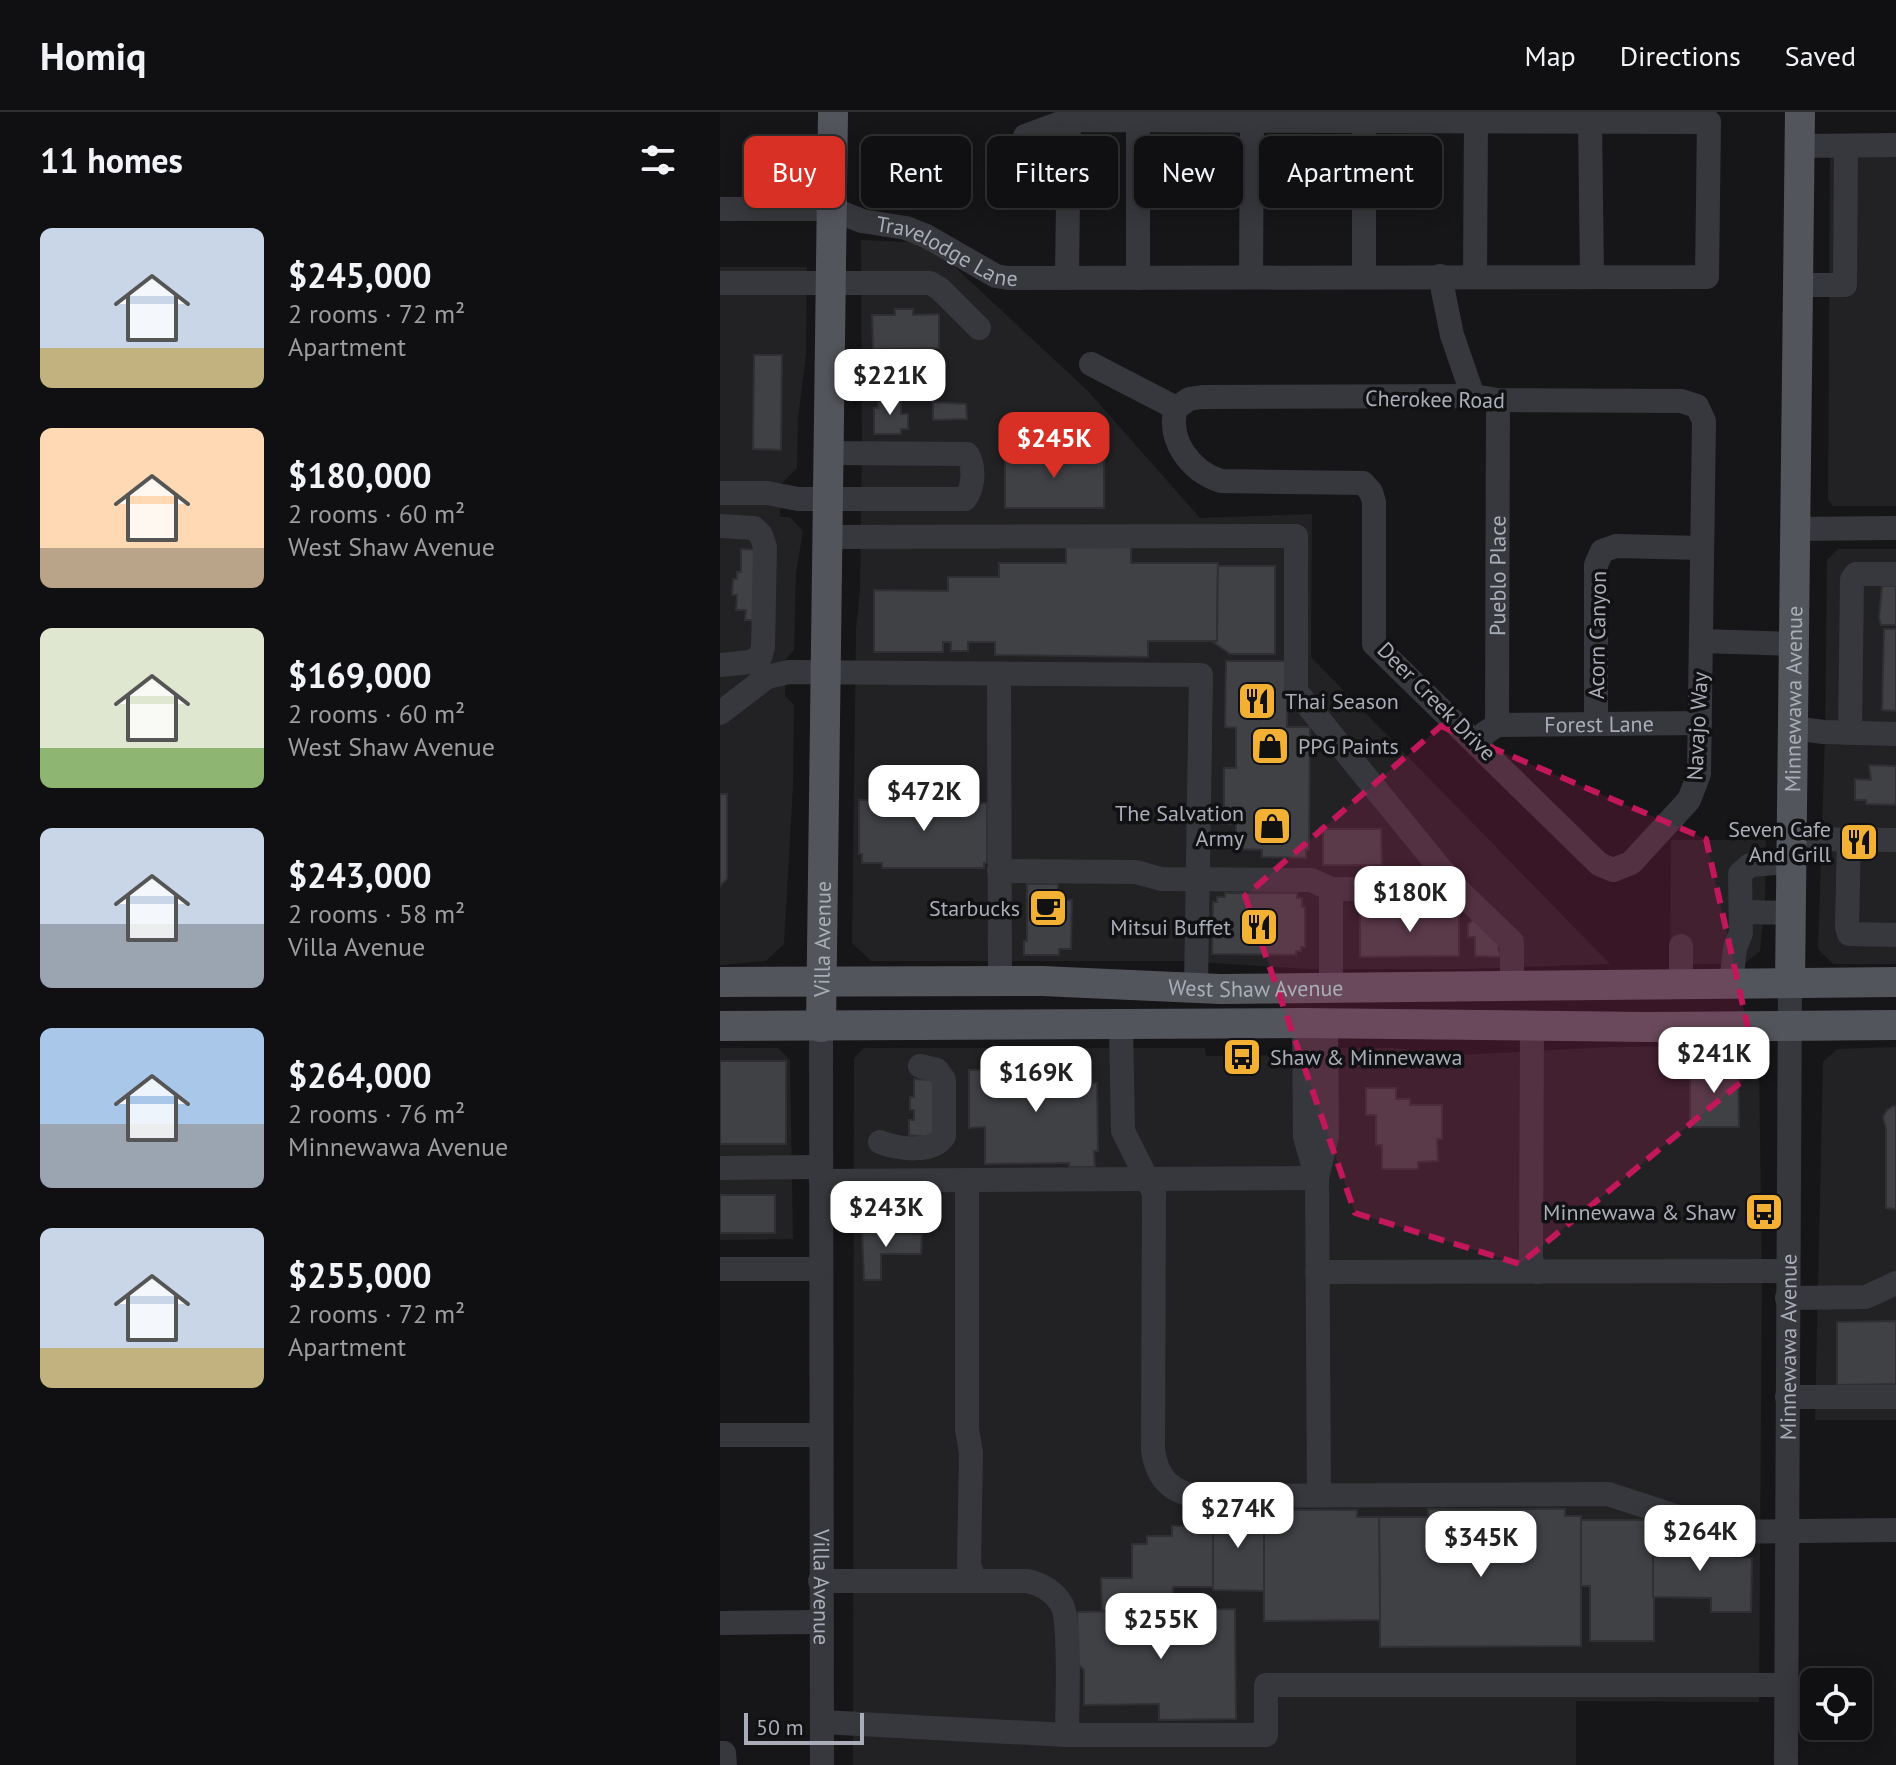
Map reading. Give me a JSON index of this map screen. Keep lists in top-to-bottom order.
{
  "streets": {
    "main road": ["Minnewawa Avenue", "Villa Avenue", "West Shaw Avenue"],
    "street": [
      "Travelodge Lane",
      "Cherokee Road",
      "Pueblo Place",
      "Acorn Canyon",
      "Deer Creek Drive",
      "Forest Lane",
      "Navajo Way"
    ]
  },
  "crossings": [
    ["Travelodge Lane", "Villa Avenue"],
    ["Cherokee Road", "Pueblo Place"],
    ["Cherokee Road", "Deer Creek Drive"],
    ["Cherokee Road", "Navajo Way"],
    ["Pueblo Place", "Forest Lane"],
    ["Acorn Canyon", "Forest Lane"],
    ["Acorn Canyon", "Navajo Way"],
    ["Minnewawa Avenue", "Navajo Way"],
    ["Minnewawa Avenue", "West Shaw Avenue"],
    ["Deer Creek Drive", "Navajo Way"],
    ["Forest Lane", "Navajo Way"],
    ["Villa Avenue", "West Shaw Avenue"]
  ],
  "places": {
    "restaurant": ["Thai Season", "Seven Cafe And Grill", "Mitsui Buffet"],
    "shop": ["PPG Paints", "The Salvation Army"],
    "cafe": ["Starbucks"],
    "bus stop": ["Shaw & Minnewawa", "Minnewawa & Shaw"]
  },
  "scale_bar": "50 m",
  "page": {
    "header": "Homiq",
    "nav": ["Map", "Directions", "Saved"],
    "heading": "11 homes",
    "chip": [
      "Buy",
      "Rent",
      "Filters",
      "New",
      "Apartment"
    ],
    "list": [
      {
        "name": "$245,000",
        "note": "2 rooms · 72 m² · Apartment"
      },
      {
        "name": "$180,000",
        "note": "2 rooms · 60 m² · West Shaw Avenue"
      },
      {
        "name": "$169,000",
        "note": "2 rooms · 60 m² · West Shaw Avenue"
      },
      {
        "name": "$243,000",
        "note": "2 rooms · 58 m² · Villa Avenue"
      },
      {
        "name": "$264,000",
        "note": "2 rooms · 76 m² · Minnewawa Avenue"
      },
      {
        "name": "$255,000",
        "note": "2 rooms · 72 m² · Apartment"
      }
    ],
    "price": [
      "$221K",
      "$245K",
      "$472K",
      "$180K",
      "$241K",
      "$169K",
      "$243K",
      "$274K",
      "$264K",
      "$345K",
      "$255K"
    ],
    "scale": "50 m"
  }
}
